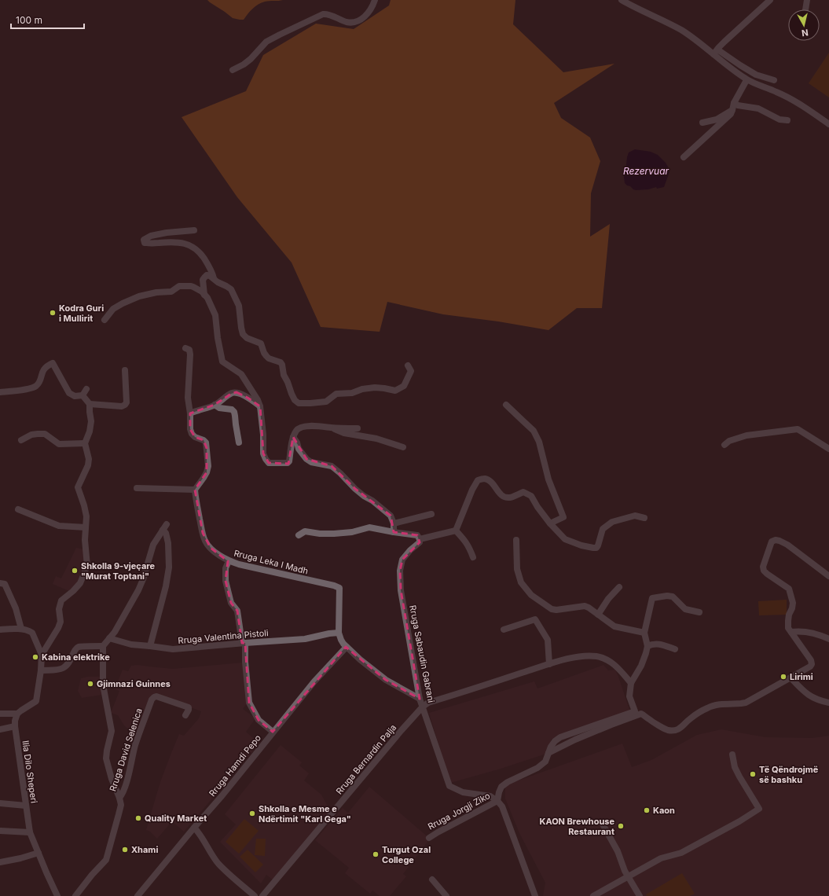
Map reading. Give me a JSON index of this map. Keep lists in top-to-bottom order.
{
  "streets": {
    "street": [
      "Rruga Leka I Madh",
      "Rruga Valentina Pistoli",
      "Rruga Sabaudin Gabrani",
      "Rruga David Selenica",
      "Rruga Bernardin Palja",
      "Rruga Hamdi Pepo",
      "Ilia Dilo Sheperi",
      "Rruga Jorgji Ziko"
    ]
  },
  "crossings": [
    ["Rruga Leka I Madh", "Rruga Valentina Pistoli"],
    ["Rruga Leka I Madh", "Rruga Sabaudin Gabrani"],
    ["Rruga Leka I Madh", "Rruga Hamdi Pepo"],
    ["Rruga Sabaudin Gabrani", "Rruga Bernardin Palja"],
    ["Rruga Sabaudin Gabrani", "Rruga Jorgji Ziko"]
  ],
  "water": ["Rezervuar"],
  "places": [
    "Kodra Guri i Mullirit",
    "Shkolla 9-vjeçare \"Murat Toptani\"",
    "Kabina elektrike",
    "Lirimi",
    "Gjimnazi Guinnes",
    "Të Qëndrojmë së bashku",
    "Kaon",
    "Shkolla e Mesme e Ndërtimit \"Karl Gega\"",
    "Quality Market",
    "KAON Brewhouse Restaurant",
    "Xhami",
    "Turgut Ozal College"
  ],
  "scale_bar": "100 m",
  "north": "bottom"
}
